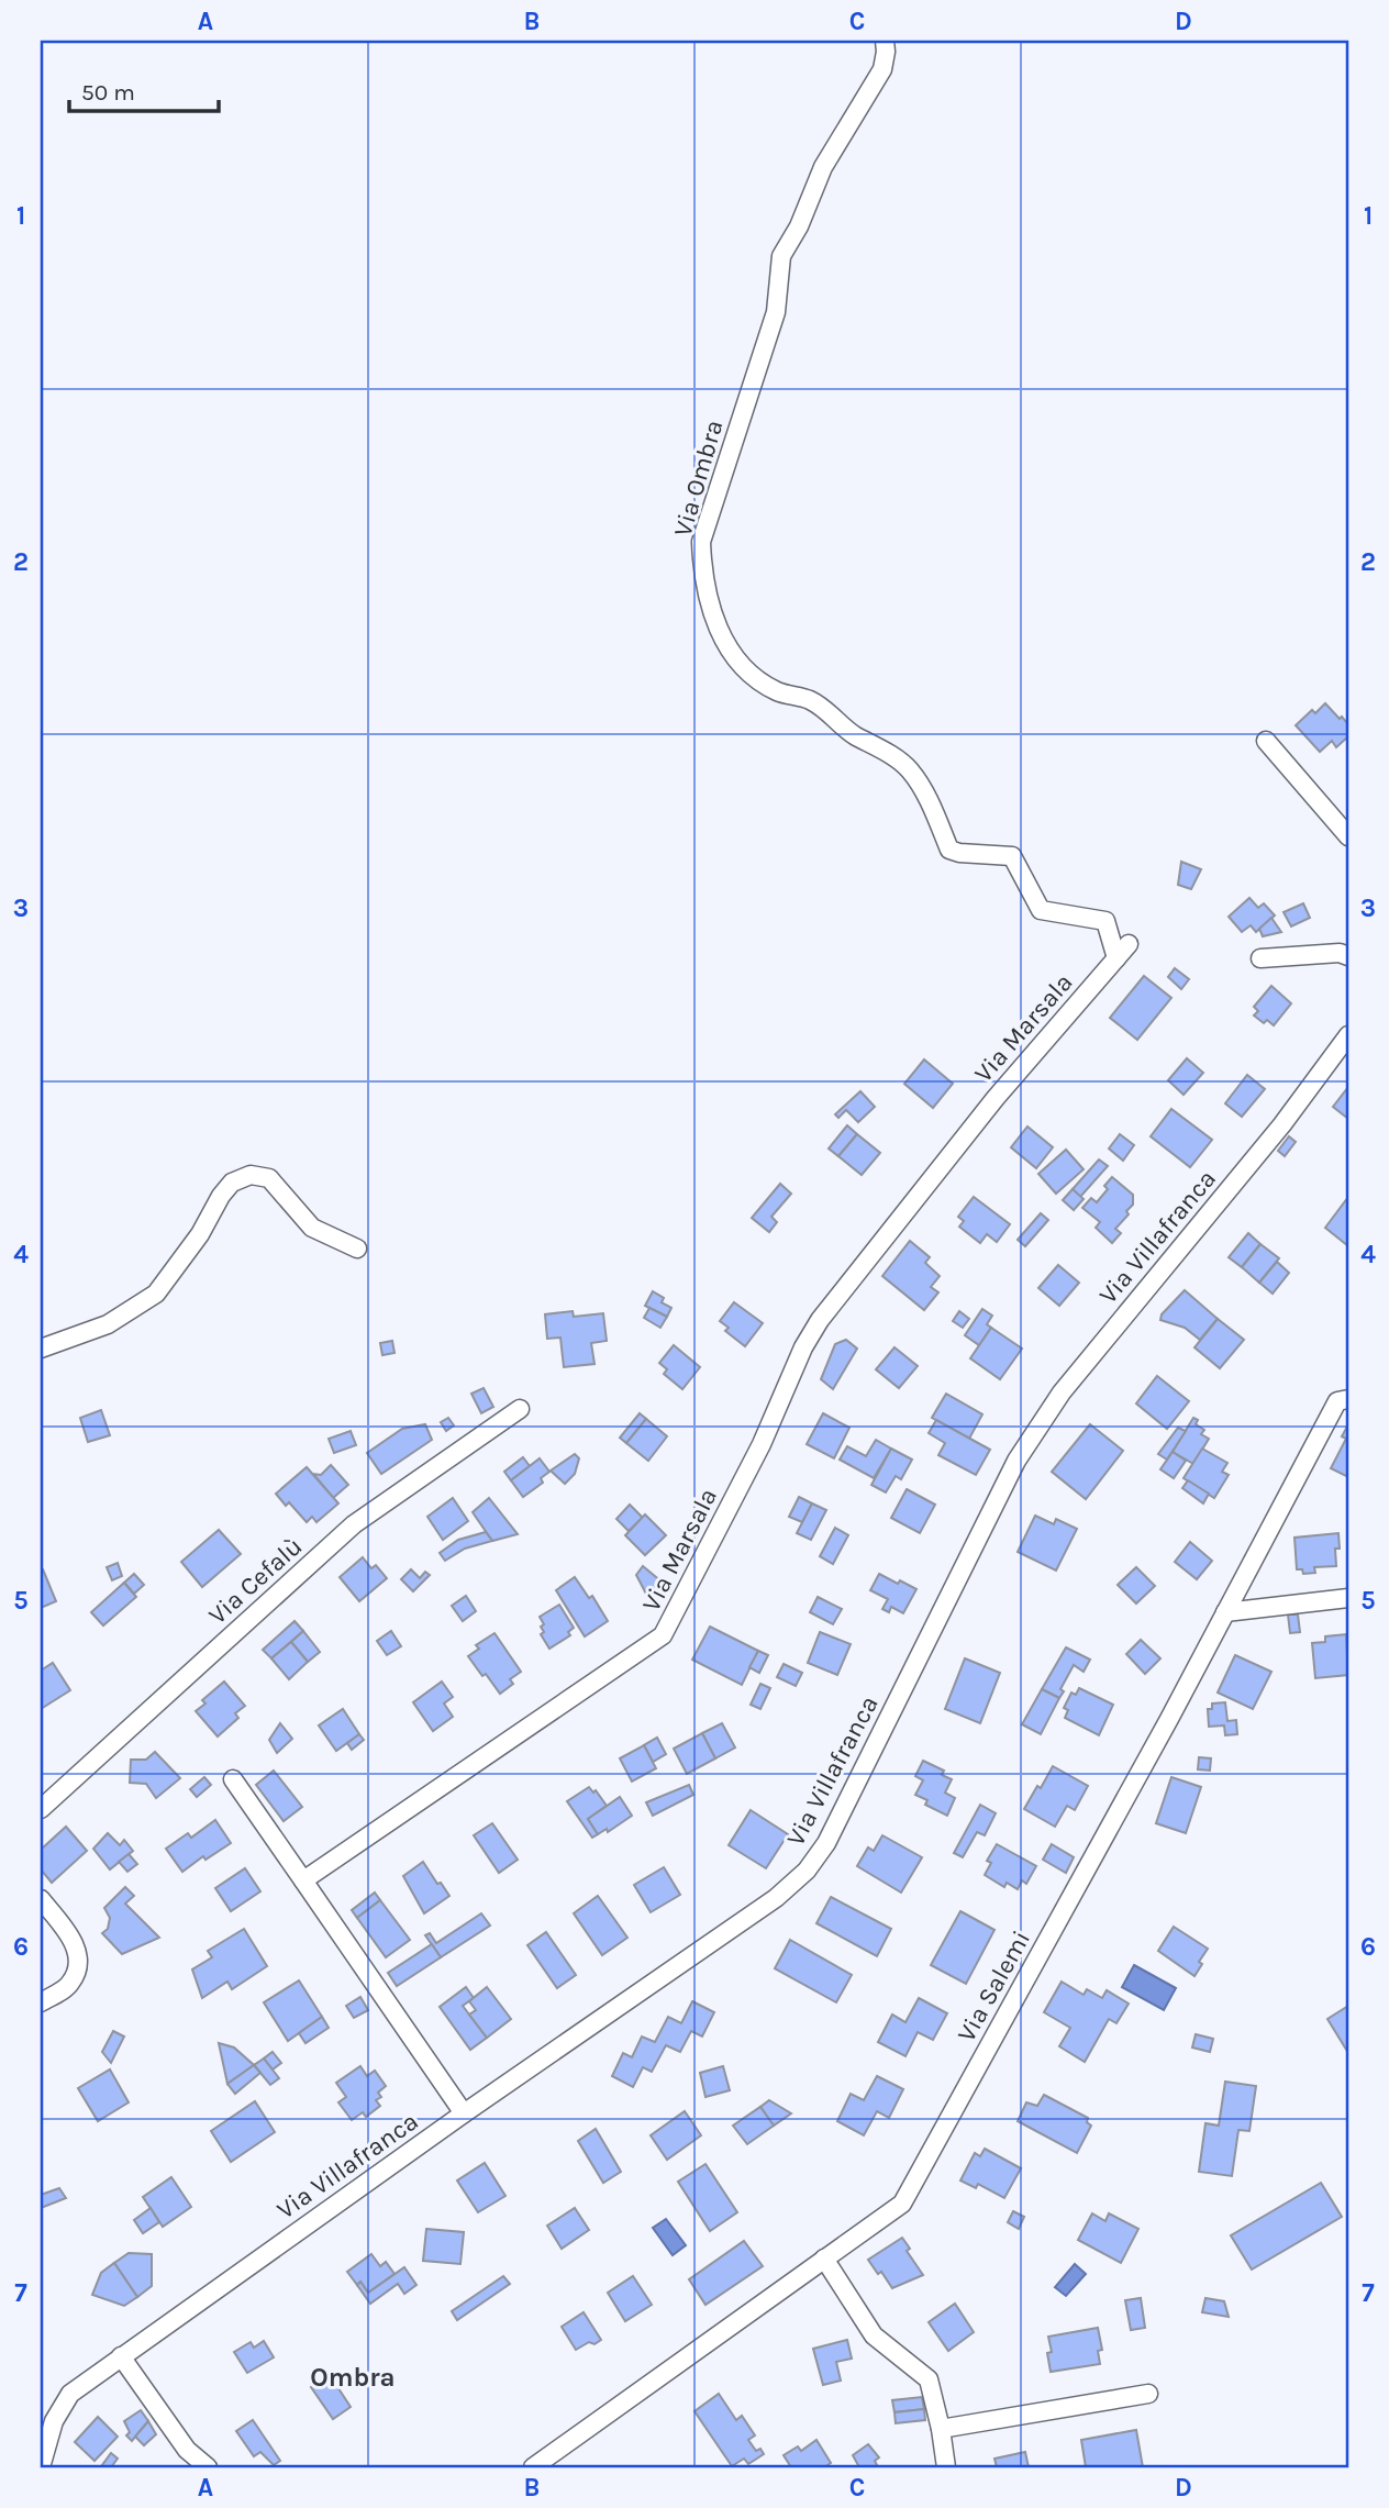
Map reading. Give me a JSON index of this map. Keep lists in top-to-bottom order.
{
  "streets": {
    "street": [
      "Via Ombra",
      "Via Marsala",
      "Via Villafranca",
      "Via Cefalù",
      "Via Salemi"
    ]
  },
  "crossings": [
    ["Via Ombra", "Via Marsala"]
  ],
  "districts": ["Ombra"],
  "scale_bar": "50 m",
  "grid": {
    "columns": [
      "A",
      "B",
      "C",
      "D"
    ],
    "rows": [
      "1",
      "2",
      "3",
      "4",
      "5",
      "6",
      "7"
    ]
  }
}
